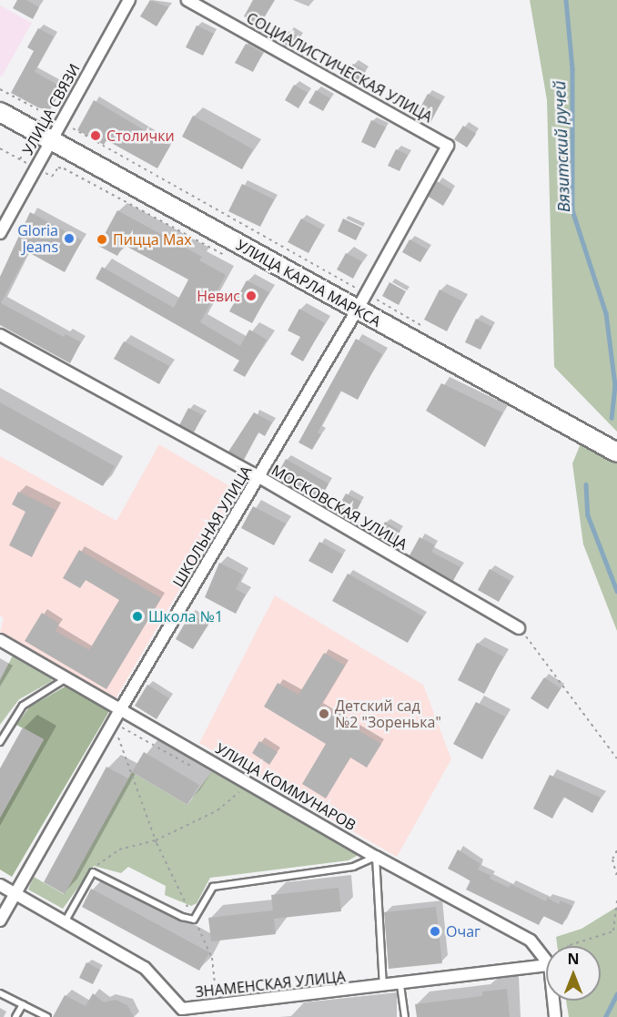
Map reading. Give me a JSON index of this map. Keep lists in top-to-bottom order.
{
  "streets": {
    "main road": ["УЛИЦА КАРЛА МАРКСА"],
    "street": [
      "СОЦИАЛИСТИЧЕСКАЯ УЛИЦА",
      "УЛИЦА СВЯЗИ",
      "МОСКОВСКАЯ УЛИЦА",
      "ШКОЛЬНАЯ УЛИЦА",
      "УЛИЦА КОММУНАРОВ",
      "ЗНАМЕНСКАЯ УЛИЦА"
    ]
  },
  "crossings": [
    ["СОЦИАЛИСТИЧЕСКАЯ УЛИЦА", "ШКОЛЬНАЯ УЛИЦА"],
    ["УЛИЦА СВЯЗИ", "УЛИЦА КАРЛА МАРКСА"],
    ["УЛИЦА КАРЛА МАРКСА", "ШКОЛЬНАЯ УЛИЦА"],
    ["МОСКОВСКАЯ УЛИЦА", "ШКОЛЬНАЯ УЛИЦА"],
    ["ШКОЛЬНАЯ УЛИЦА", "УЛИЦА КОММУНАРОВ"],
    ["ШКОЛЬНАЯ УЛИЦА", "ЗНАМЕНСКАЯ УЛИЦА"]
  ],
  "water": ["Вязитский ручей"],
  "places": [
    "Столички",
    "Gloria Jeans",
    "Пицца Max",
    "Невис",
    "Школа №1",
    "Детский сад №2 \"Зоренька\"",
    "Очаг"
  ],
  "north": "top"
}
